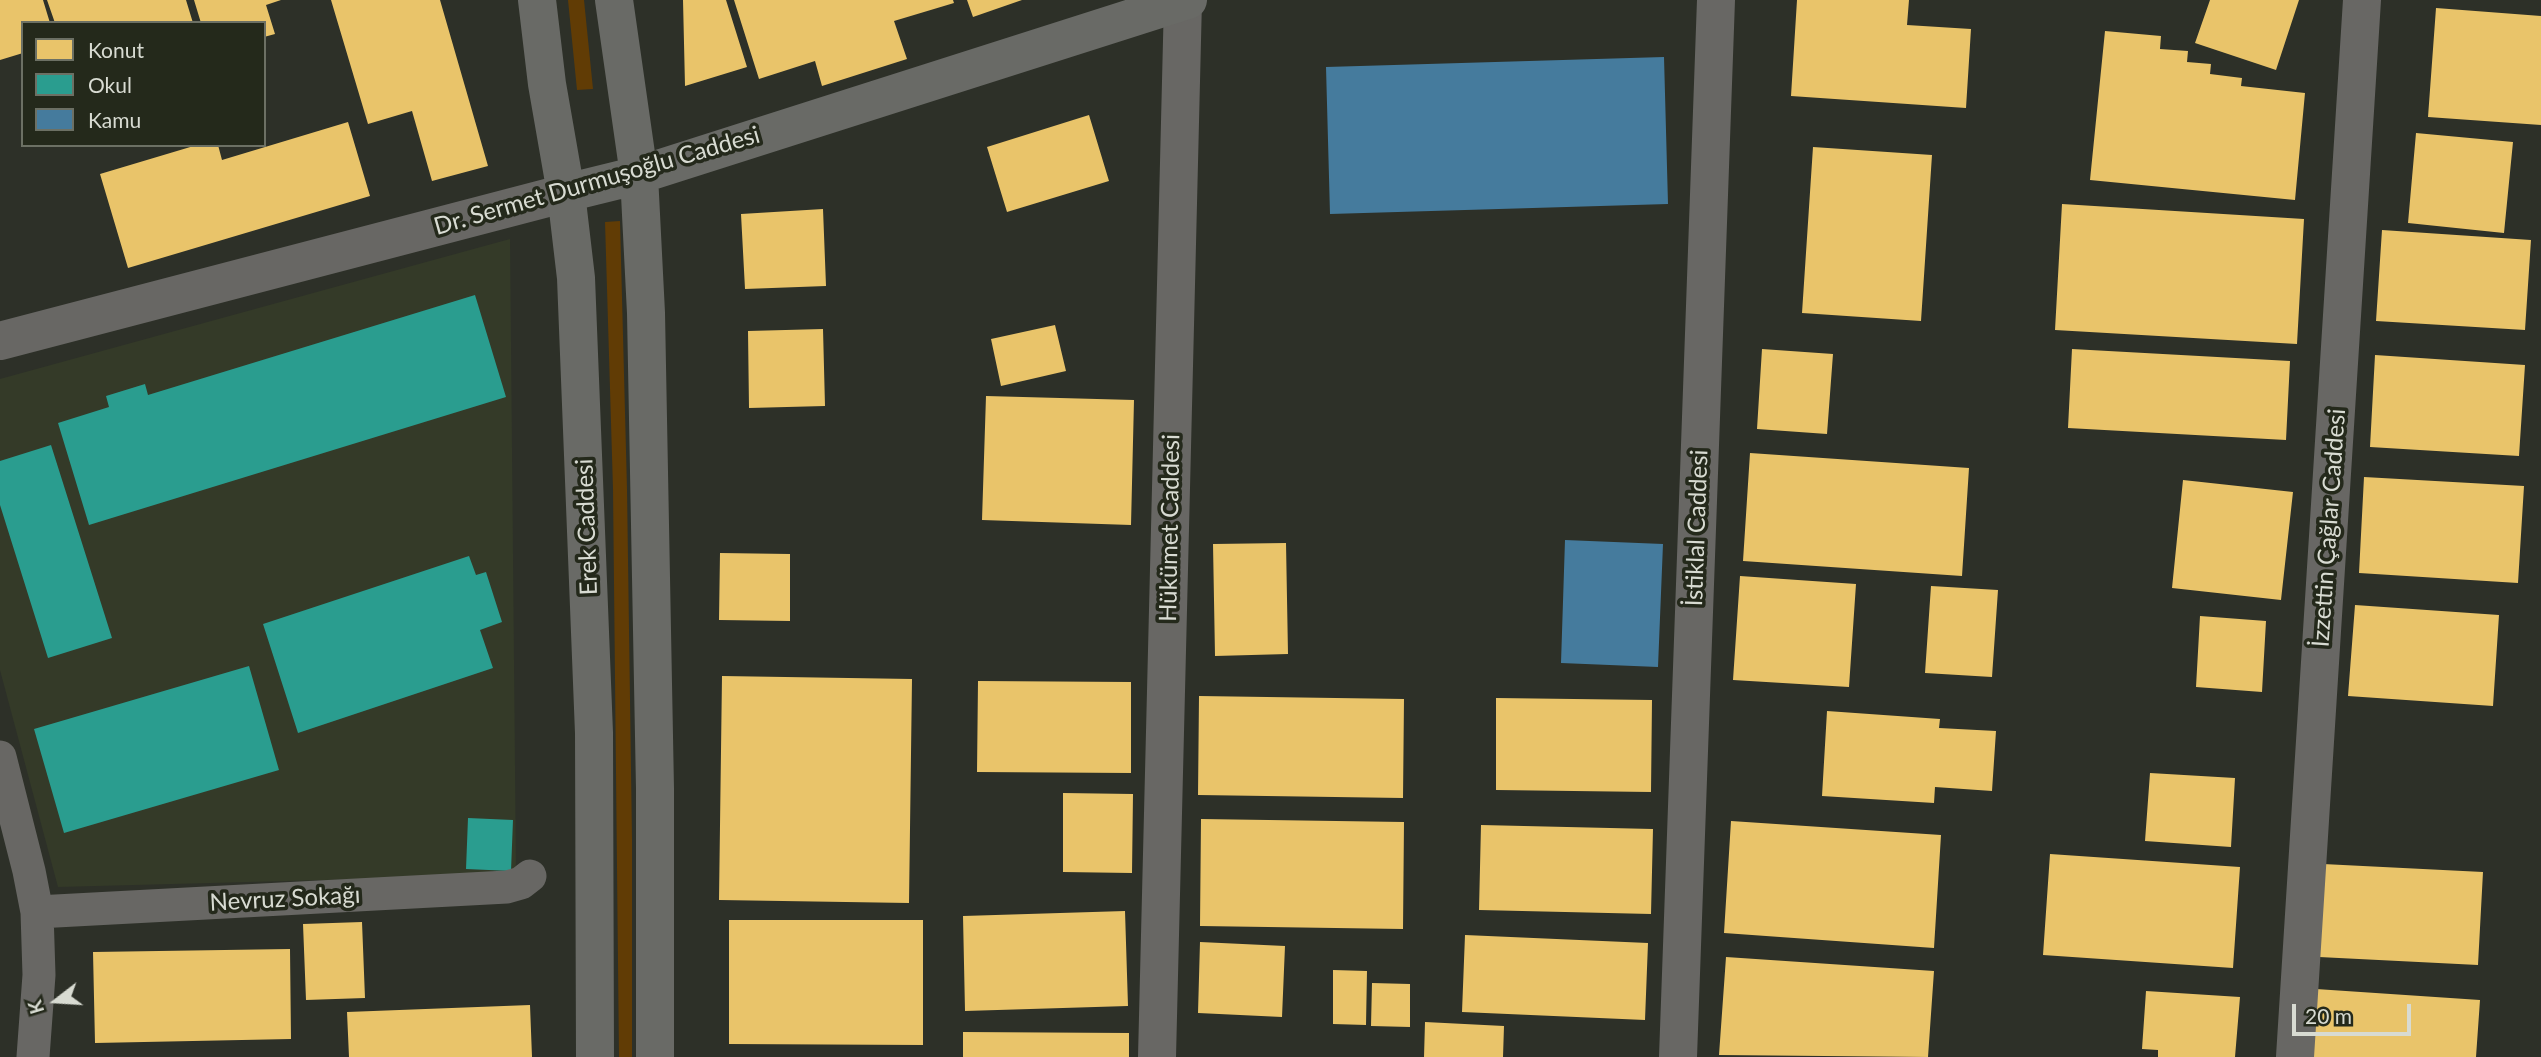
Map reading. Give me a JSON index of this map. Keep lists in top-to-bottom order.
{
  "streets": {
    "main road": ["Dr. Sermet Durmuşoğlu Caddesi", "Erek Caddesi"],
    "street": [
      "Hükümet Caddesi",
      "İstiklal Caddesi",
      "İzzettin Çağlar Caddesi",
      "Nevruz Sokağı"
    ]
  },
  "crossings": [
    ["Dr. Sermet Durmuşoğlu Caddesi", "Erek Caddesi"],
    ["Dr. Sermet Durmuşoğlu Caddesi", "Hükümet Caddesi"]
  ],
  "legend": ["Konut", "Okul", "Kamu"],
  "scale_bar": "20 m",
  "north": "left"
}
